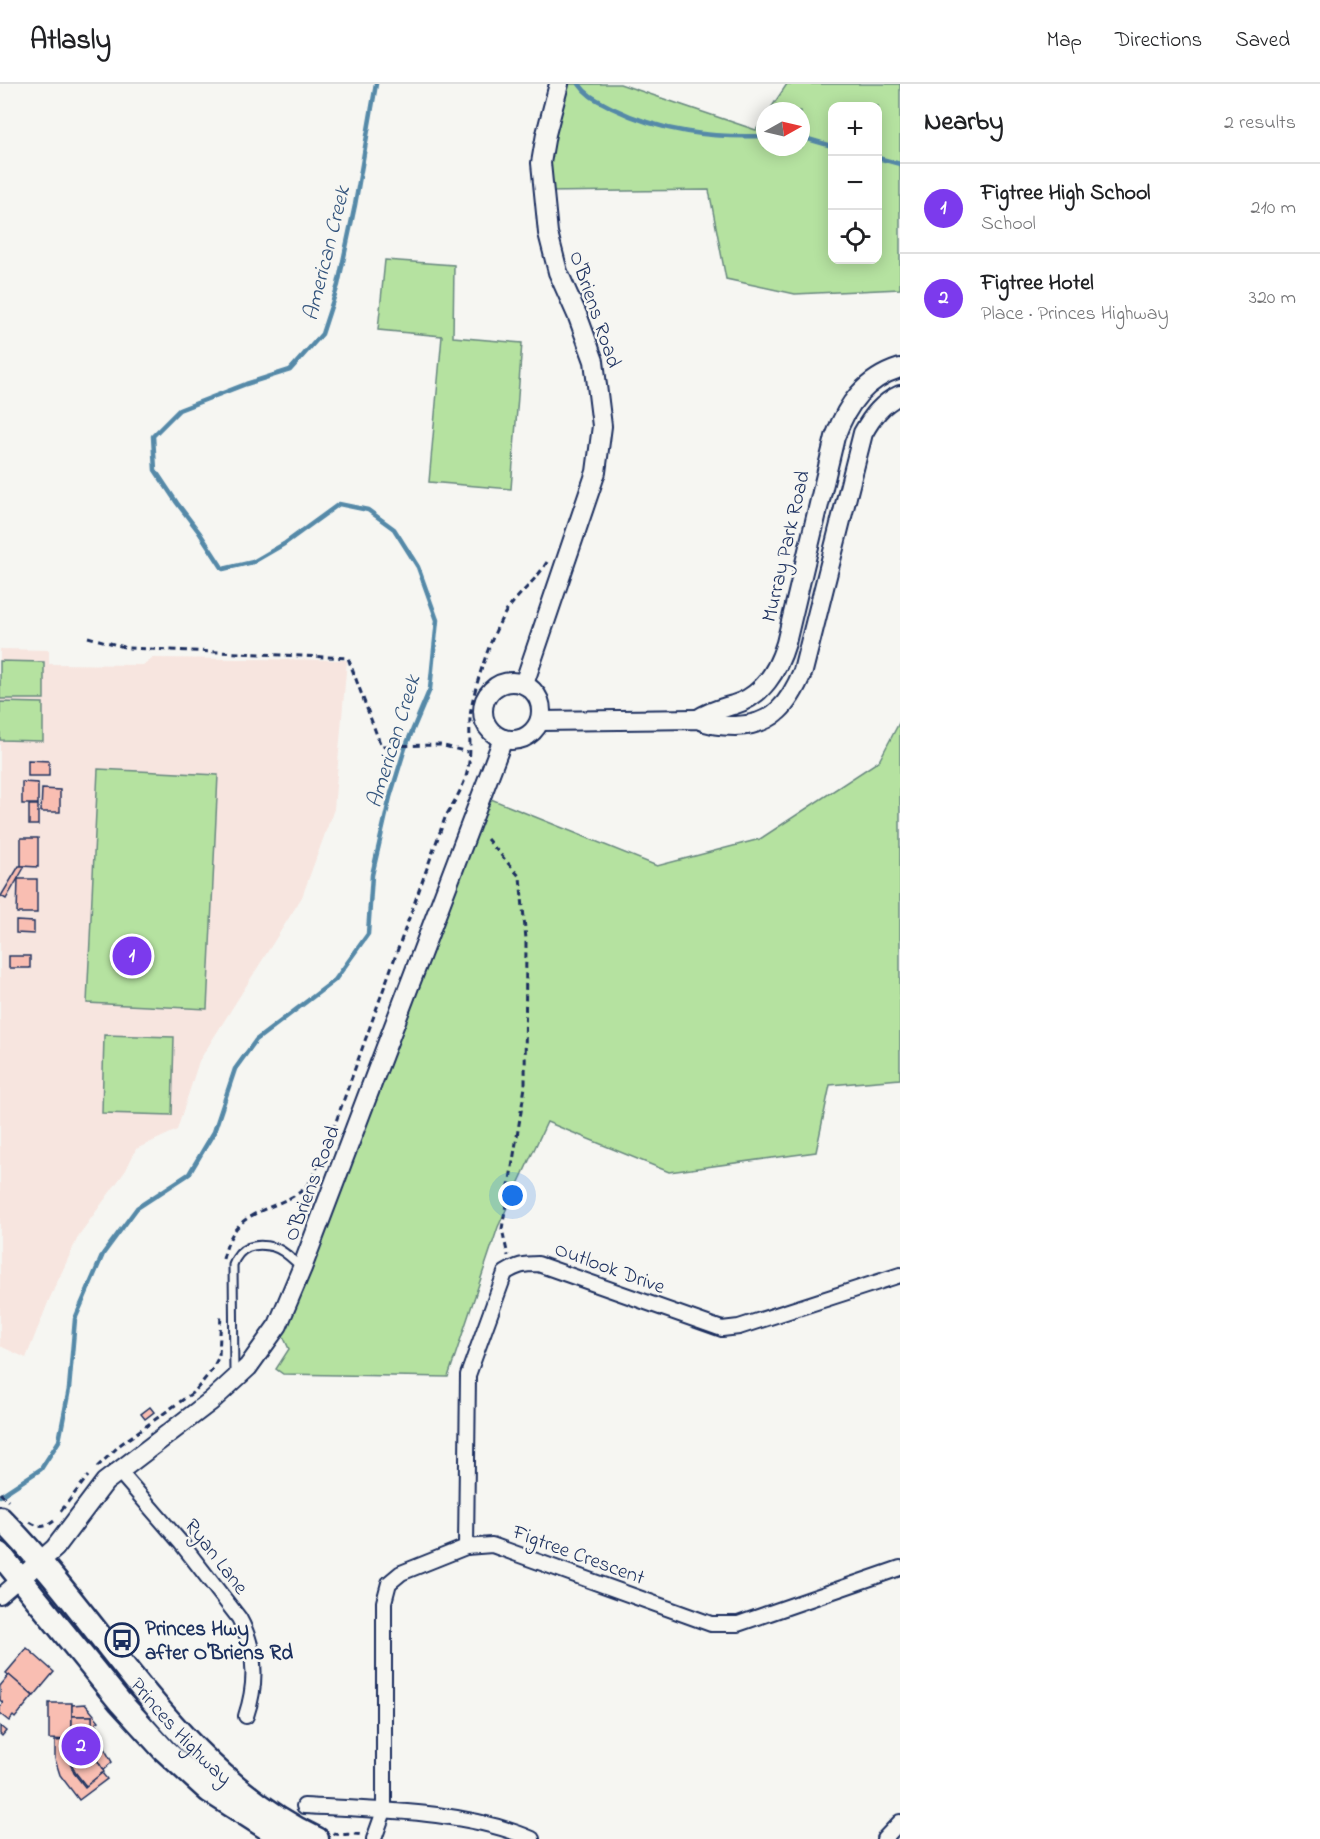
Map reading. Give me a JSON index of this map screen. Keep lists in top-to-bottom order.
{
  "streets": {
    "main road": ["Princes Highway"],
    "street": [
      "O'Briens Road",
      "Murray Park Road",
      "Outlook Drive",
      "Figtree Crescent",
      "Ryan Lane"
    ]
  },
  "crossings": [
    ["O'Briens Road", "Murray Park Road"],
    ["O'Briens Road", "Ryan Lane"],
    ["O'Briens Road", "Princes Highway"]
  ],
  "water": ["American Creek"],
  "places": {
    "bus stop": ["Princes Hwy after O'Briens Rd"]
  },
  "north": "right",
  "page": {
    "header": "Atlasly",
    "nav": ["Map", "Directions", "Saved"],
    "heading": ["Nearby", "2 results"],
    "map_buttons": ["+", "−"],
    "list": [
      {
        "mark": "1",
        "name": "Figtree High School",
        "note": "School",
        "value": "210 m"
      },
      {
        "mark": "2",
        "name": "Figtree Hotel",
        "note": "Place · Princes Highway",
        "value": "320 m"
      }
    ],
    "pins": ["1", "2"]
  }
}
